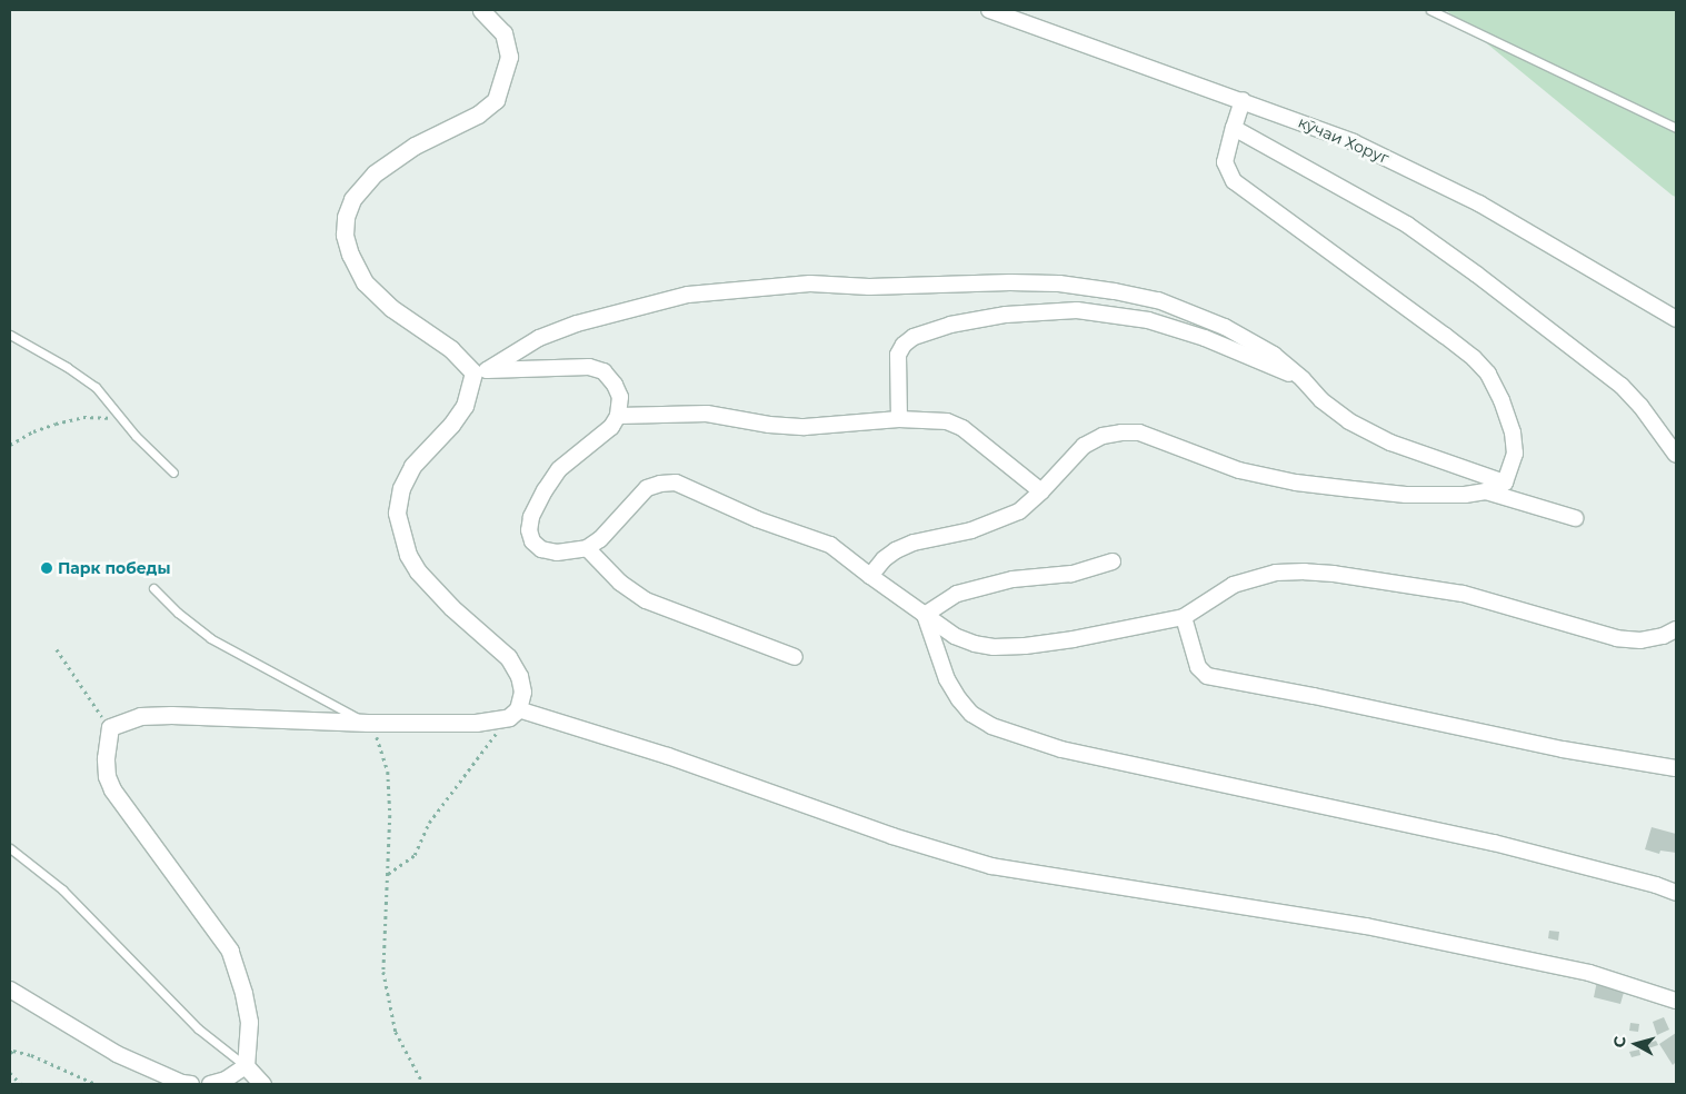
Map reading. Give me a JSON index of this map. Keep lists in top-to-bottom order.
{
  "streets": {
    "street": ["кӯчаи Хоруг"]
  },
  "places": ["Парк победы"],
  "north": "left"
}
